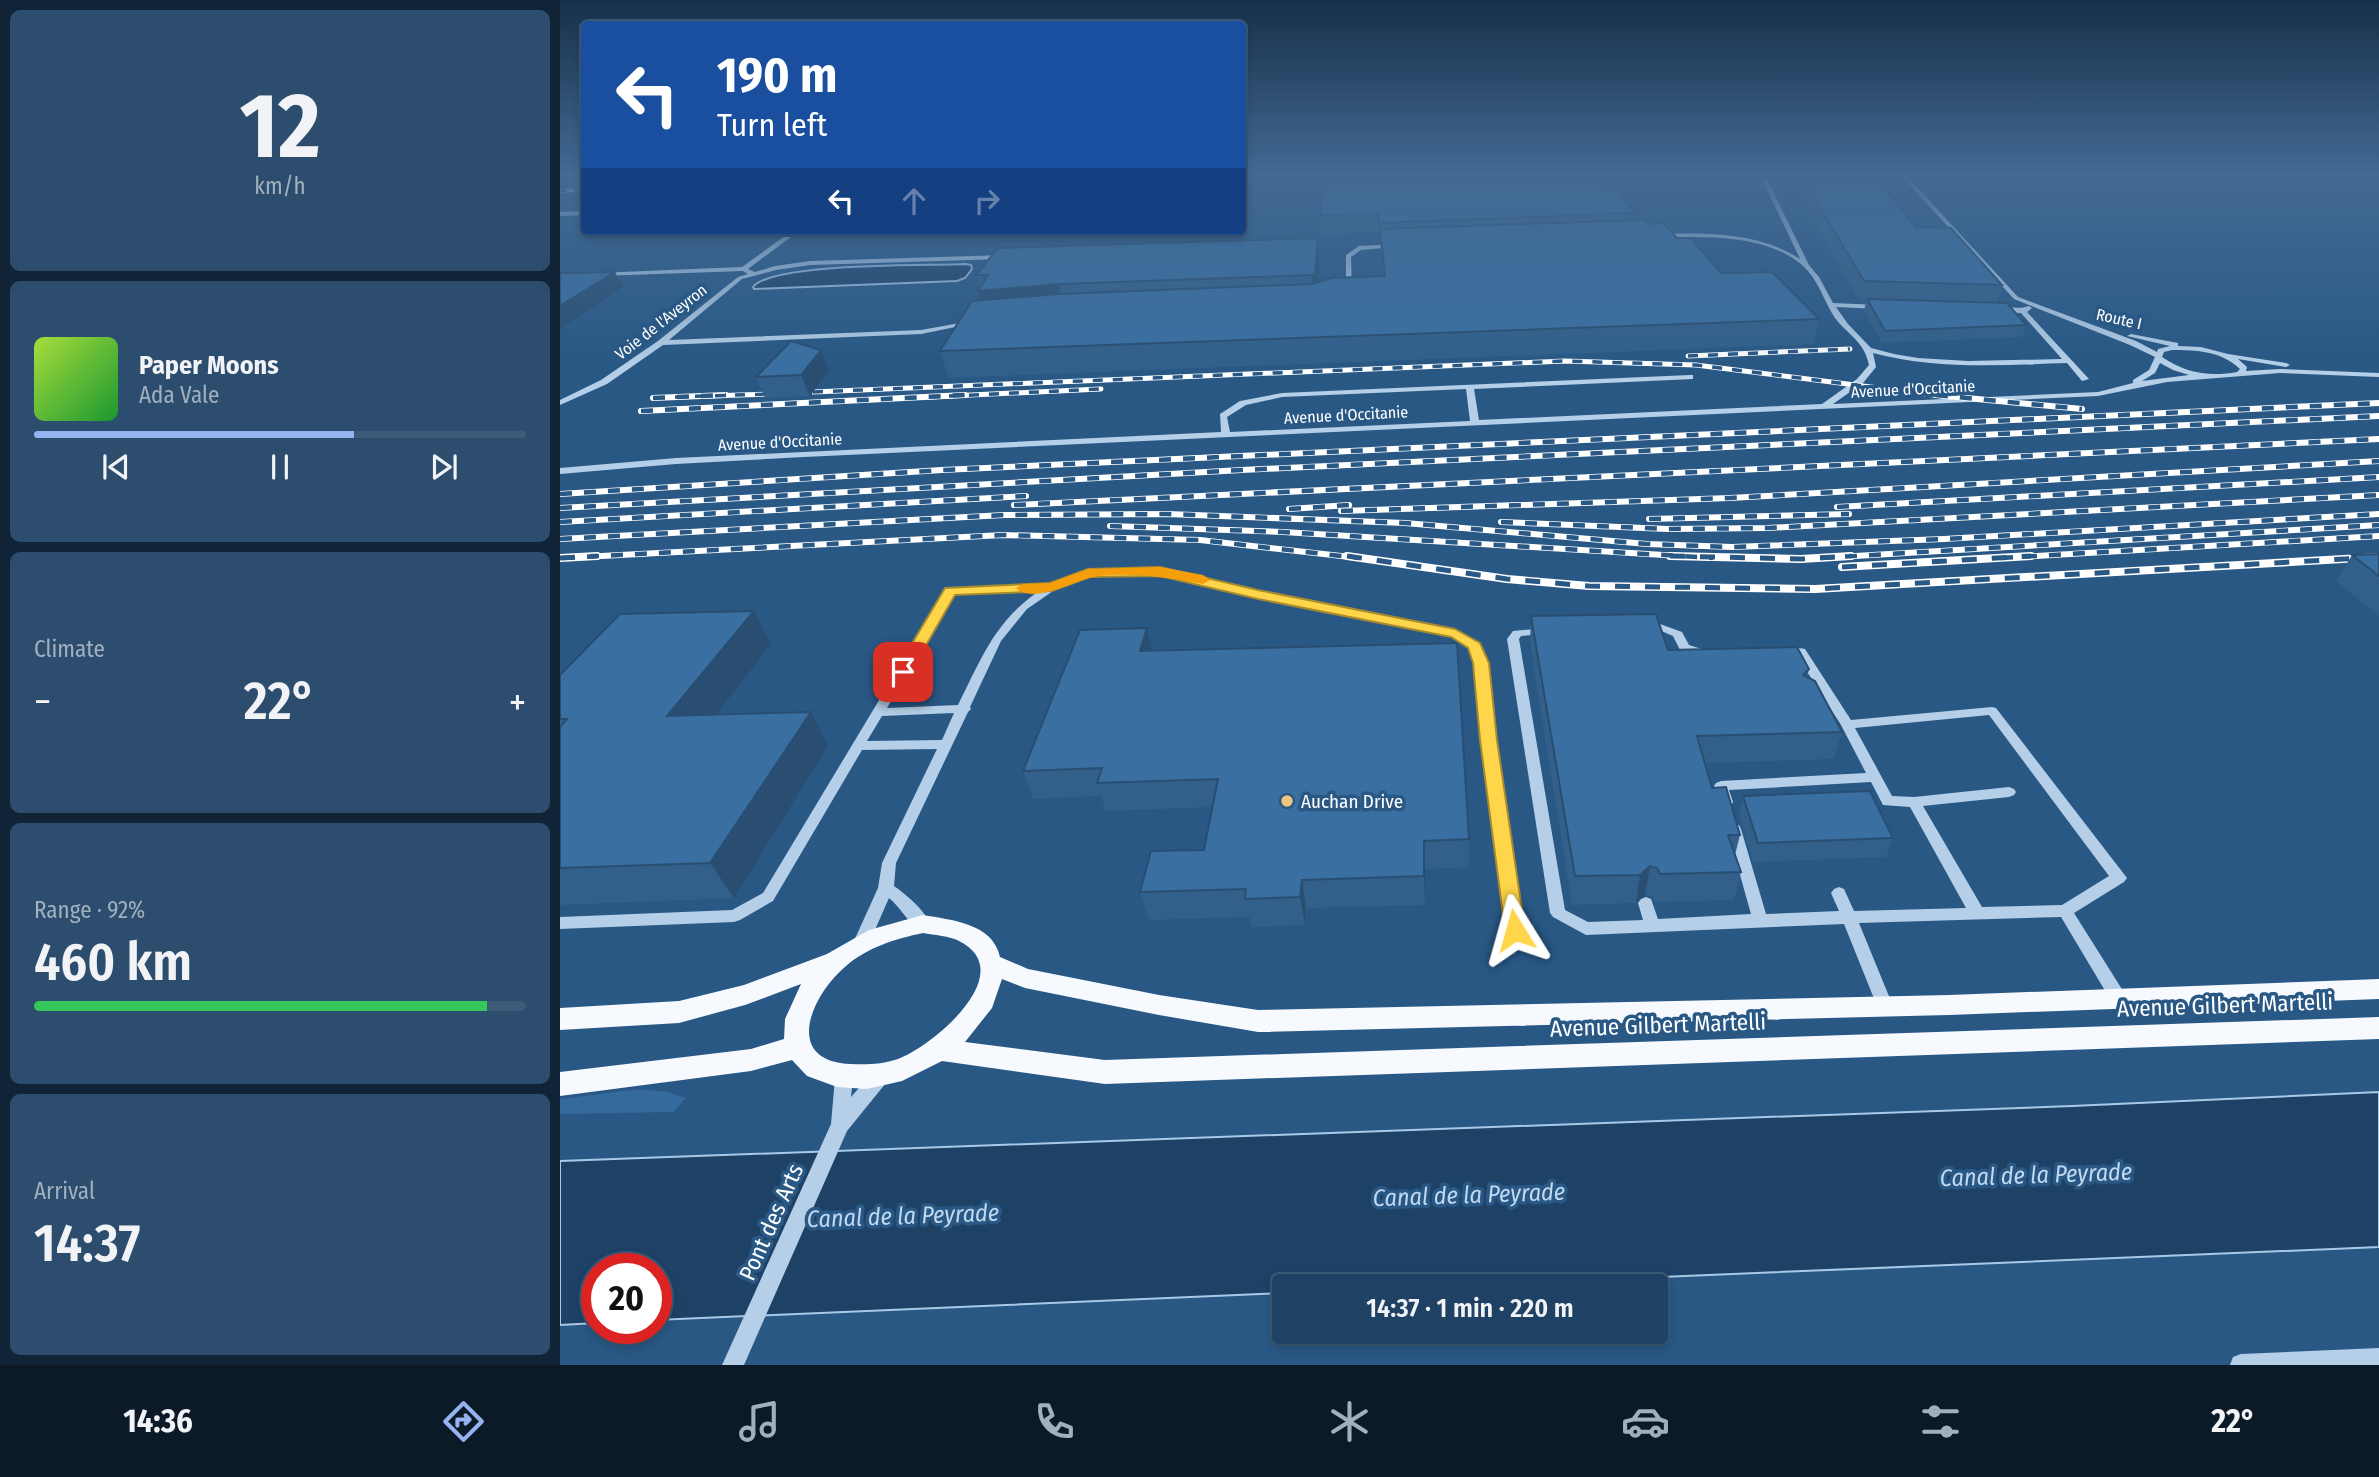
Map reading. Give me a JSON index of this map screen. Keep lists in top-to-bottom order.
{
  "streets": {
    "main road": ["Avenue Gilbert Martelli"],
    "street": [
      "Route I",
      "Voie de l'Aveyron",
      "Avenue d'Occitanie",
      "Pont des Arts"
    ]
  },
  "crossings": [
    ["Route I", "Avenue d'Occitanie"],
    ["Avenue Gilbert Martelli", "Pont des Arts"]
  ],
  "water": ["Canal de la Peyrade"],
  "places": ["Auchan Drive"],
  "page": {
    "tile": [
      ["12", "km/h"],
      "Climate",
      ["Range · 92%", "460 km"],
      ["Arrival", "14:37"]
    ],
    "turn": ["190 m", "Turn left"],
    "song": ["Paper Moons", "Ada Vale"],
    "heat": ["−", "22°", "+"],
    "limit": "20",
    "trip": "14:37 · 1 min · 220 m",
    "tabs": ["14:36", "22°"]
  }
}
